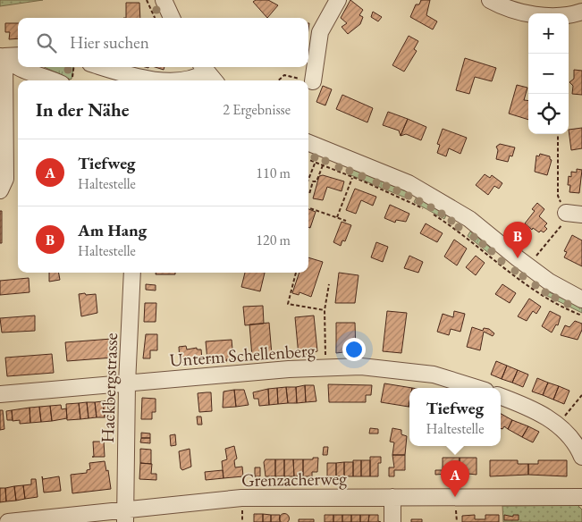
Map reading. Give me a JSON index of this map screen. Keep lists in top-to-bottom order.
{
  "streets": {
    "street": ["Unterm Schellenberg", "Hackbergstrasse", "Grenzacherweg"]
  },
  "crossings": [
    ["Unterm Schellenberg", "Hackbergstrasse"],
    ["Hackbergstrasse", "Grenzacherweg"]
  ],
  "page": {
    "map_buttons": ["+", "−"],
    "search": "Hier suchen",
    "heading": ["In der Nähe", "2 Ergebnisse"],
    "list": [
      {
        "mark": "A",
        "name": "Tiefweg",
        "note": "Haltestelle",
        "value": "110 m"
      },
      {
        "mark": "B",
        "name": "Am Hang",
        "note": "Haltestelle",
        "value": "120 m"
      }
    ],
    "pins": ["B", "A"],
    "popup": ["Tiefweg", "Haltestelle"]
  }
}
